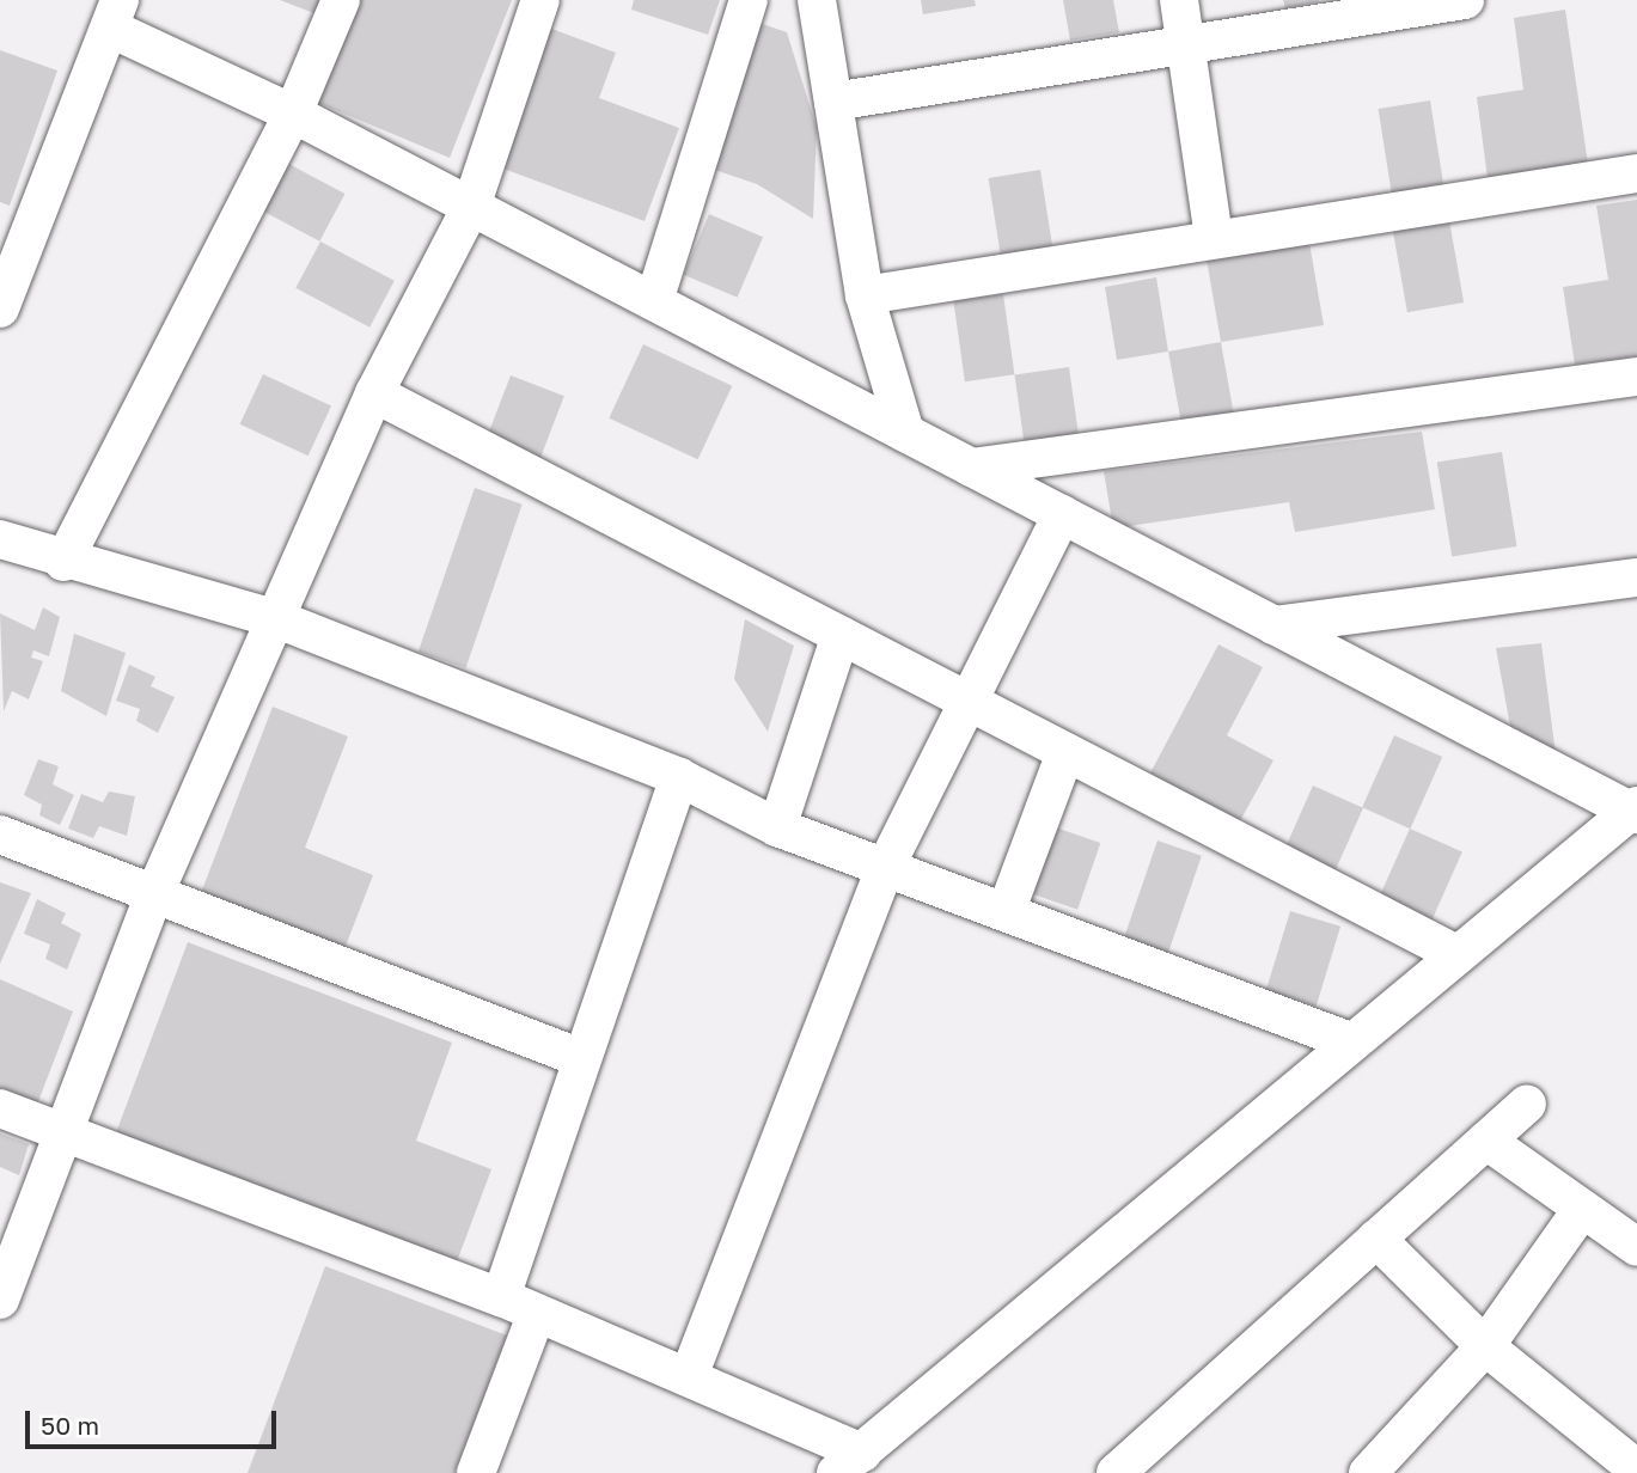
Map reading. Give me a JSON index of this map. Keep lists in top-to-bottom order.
{
  "scale_bar": "50 m"
}
